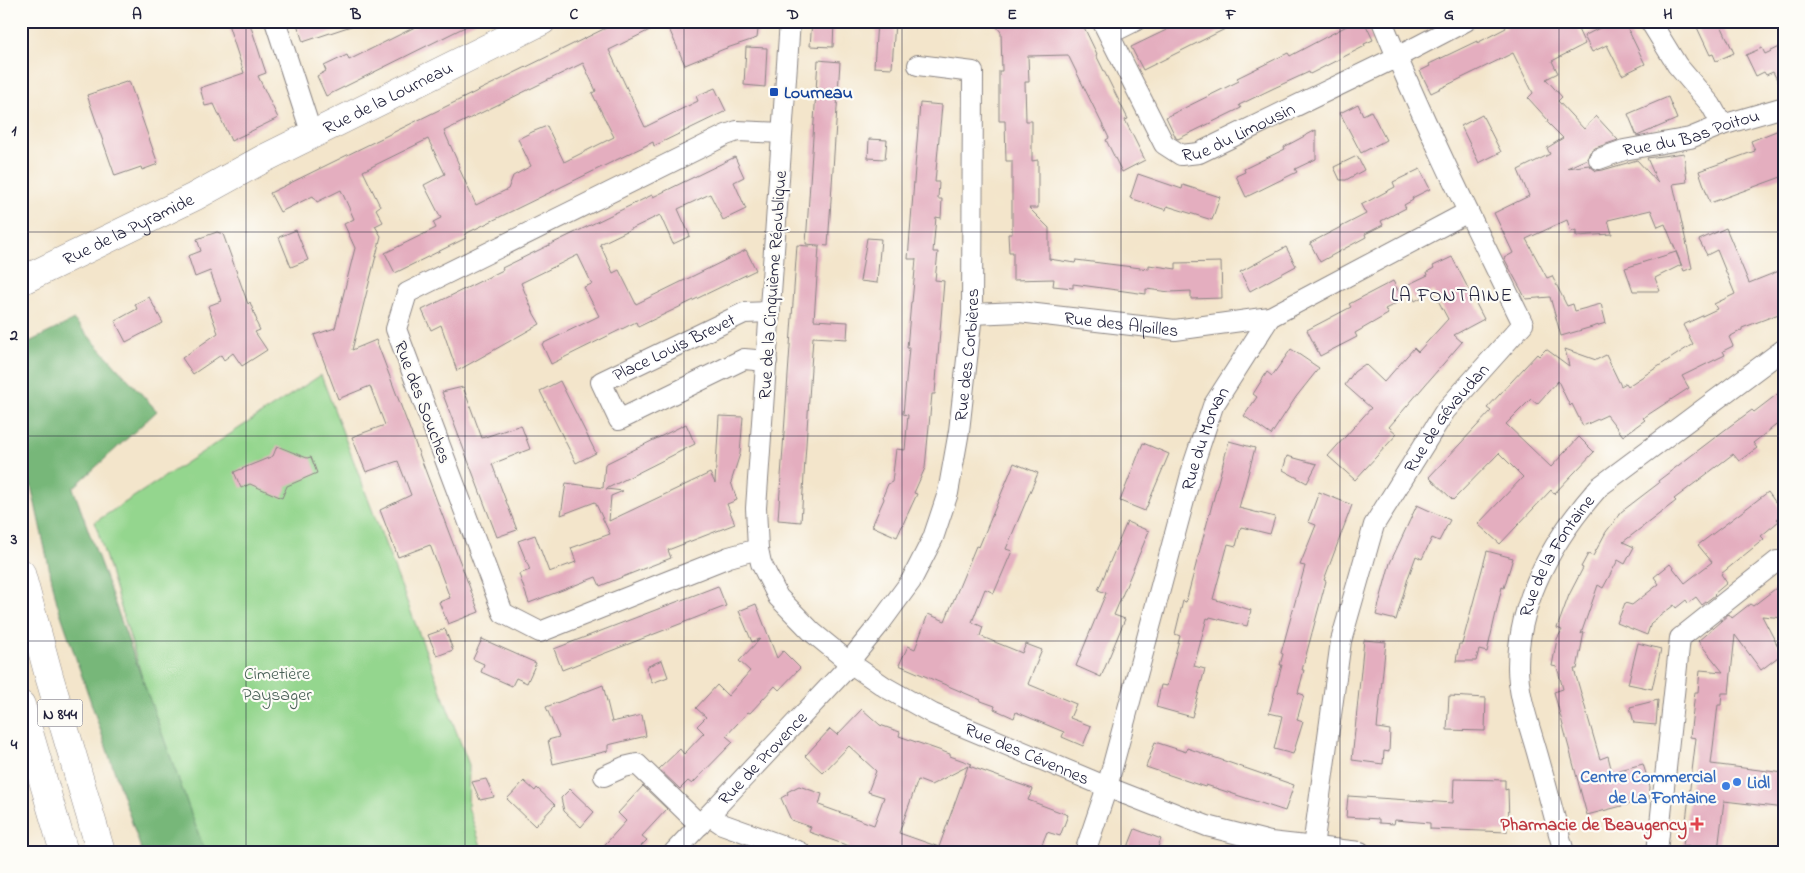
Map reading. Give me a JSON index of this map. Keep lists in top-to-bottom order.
{
  "streets": {
    "main road": ["Rue de la Lourneau", "Rue de la Pyramide", "N 844"],
    "street": [
      "Rue du Limousin",
      "Rue du Bas Poitou",
      "Rue de la Cinquième République",
      "Rue des Alpilles",
      "Place Louis Brevet",
      "Rue des Corbières",
      "Rue des Souches",
      "Rue de Gévaudan",
      "Rue du Morvan",
      "Rue de la Fontaine",
      "Rue des Cévennes",
      "Rue de Provence"
    ]
  },
  "crossings": [
    ["Rue de la Lourneau", "Rue de la Pyramide"],
    ["Rue du Limousin", "Rue de Gévaudan"],
    ["Rue de la Cinquième République", "Place Louis Brevet"],
    ["Rue de la Cinquième République", "Rue des Souches"],
    ["Rue de la Cinquième République", "Rue des Cévennes"],
    ["Rue des Alpilles", "Rue des Corbières"],
    ["Rue des Alpilles", "Rue du Morvan"],
    ["Rue des Corbières", "Rue des Cévennes"],
    ["Rue des Corbières", "Rue de Provence"],
    ["Rue des Souches", "Rue des Cévennes"],
    ["Rue de Gévaudan", "Rue du Morvan"],
    ["Rue de Gévaudan", "Rue des Cévennes"],
    ["Rue du Morvan", "Rue des Cévennes"],
    ["Rue des Cévennes", "Rue de Provence"]
  ],
  "districts": ["LA FONTAINE"],
  "parks": ["Cimetière Paysager"],
  "places": {
    "transit": ["Lourneau"],
    "other": ["Lidl", "Centre Commercial de La Fontaine"],
    "health": ["Pharmacie de Beaugency"]
  },
  "grid": {
    "columns": [
      "A",
      "B",
      "C",
      "D",
      "E",
      "F",
      "G",
      "H"
    ],
    "rows": [
      "1",
      "2",
      "3",
      "4"
    ]
  }
}
